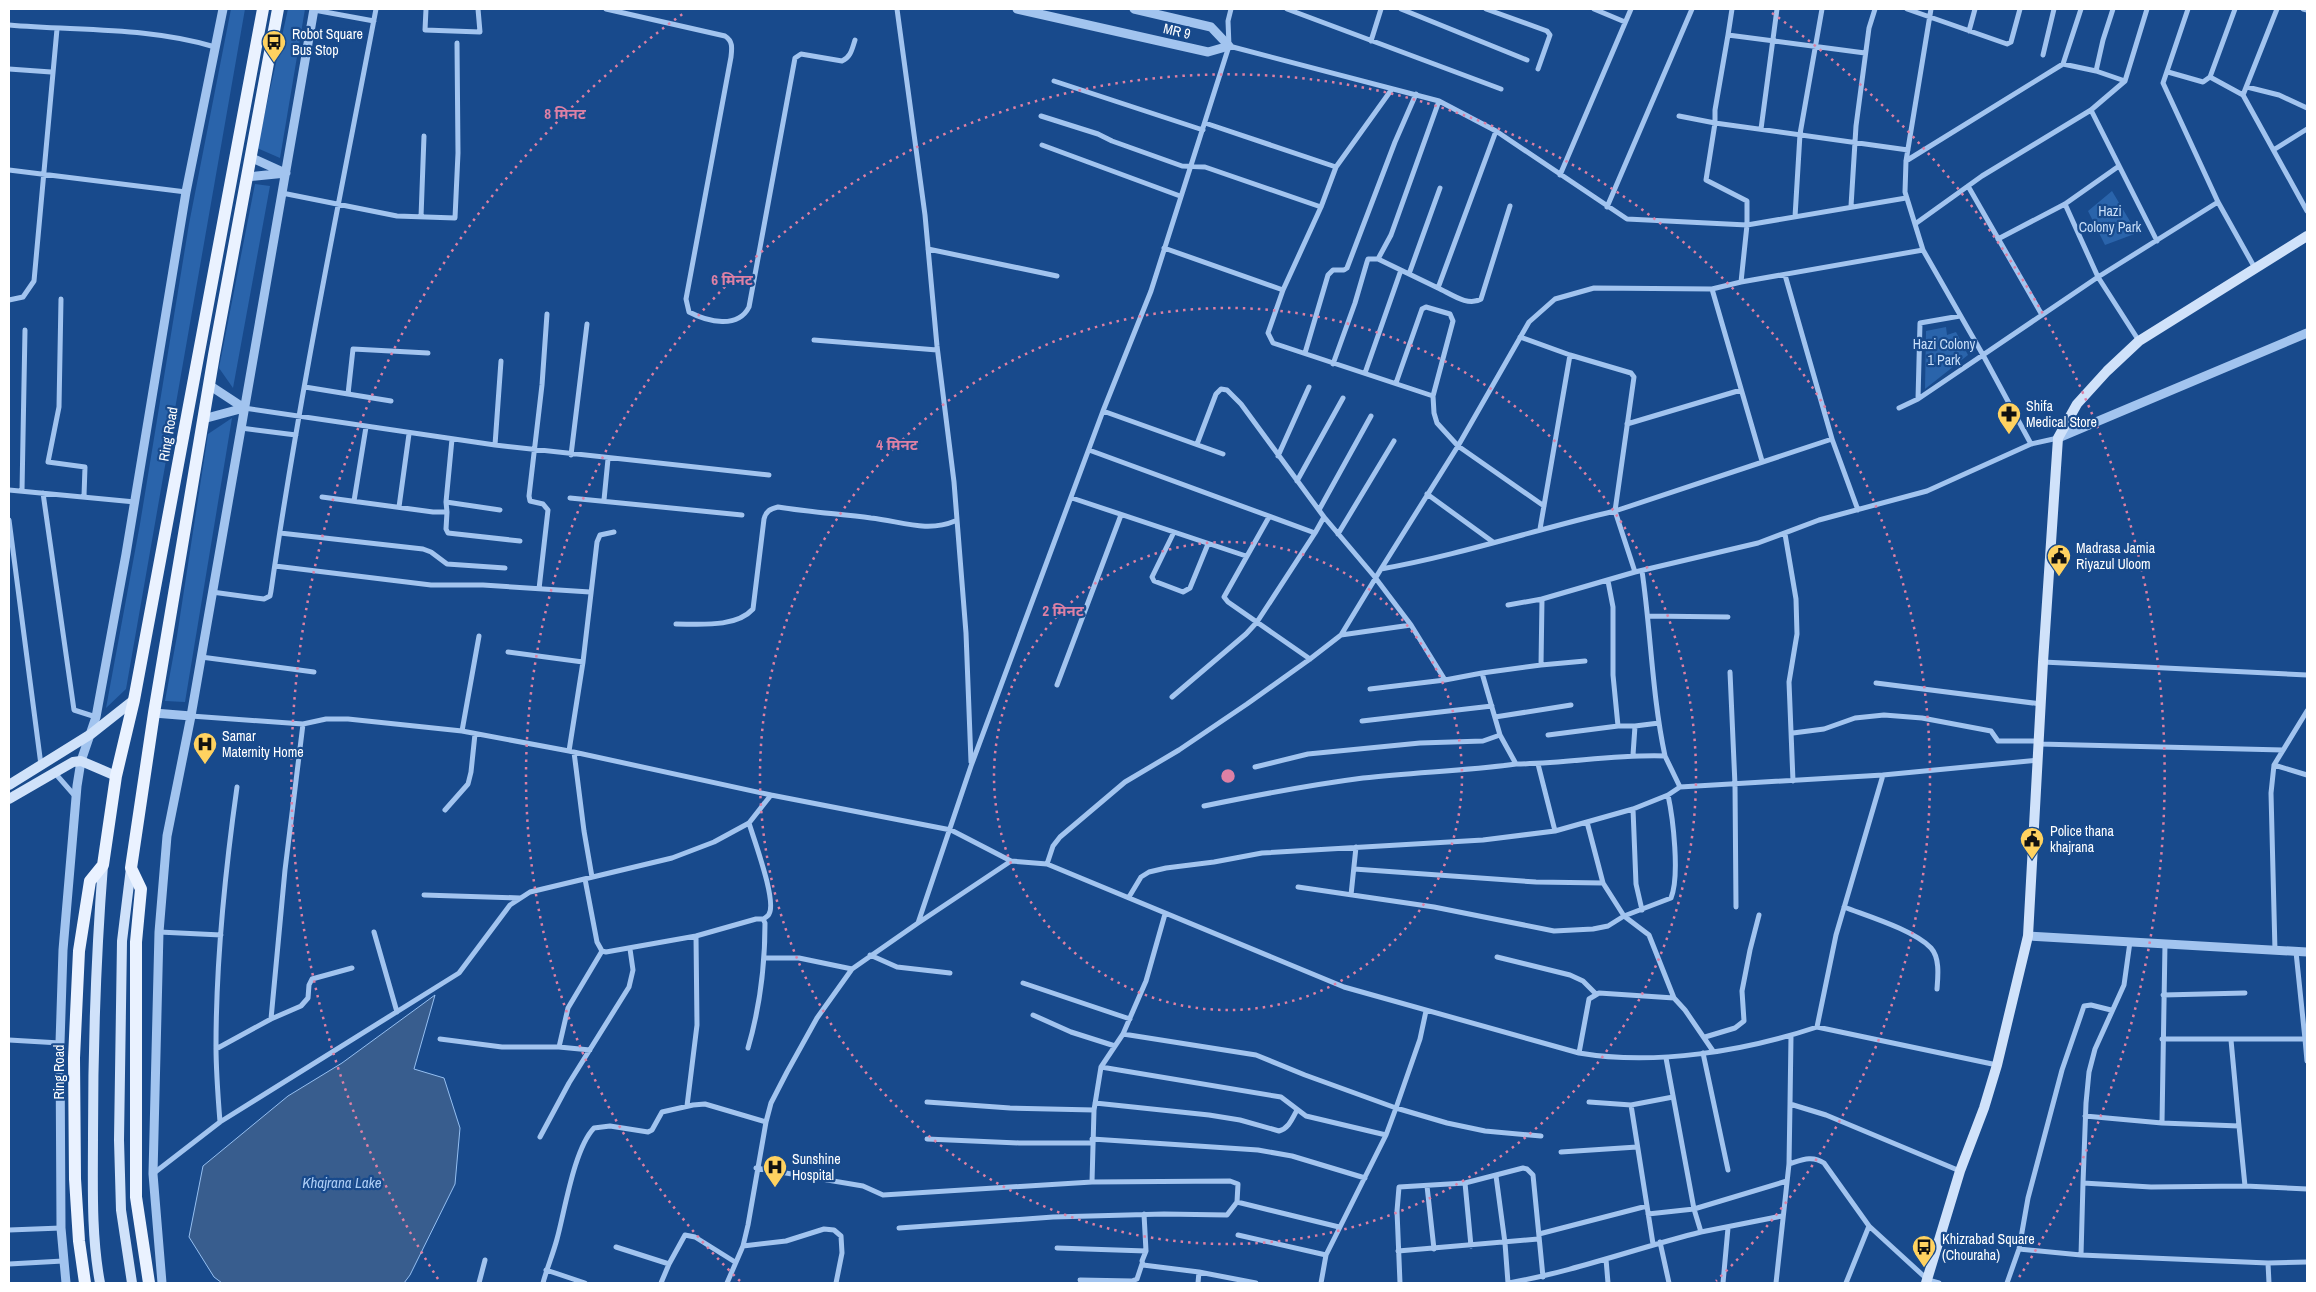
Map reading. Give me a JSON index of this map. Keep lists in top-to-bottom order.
{
  "streets": {
    "main road": ["Ring Road"],
    "street": ["MR 9"]
  },
  "water": ["Khajrana Lake"],
  "parks": ["Hazi Colony Park", "Hazi Colony 1 Park"],
  "places": {
    "bus stop": ["Robot Square Bus Stop", "Khizrabad Square (Chouraha)"],
    "pharmacy": ["Shifa Medical Store"],
    "public building": ["Madrasa Jamia Riyazul Uloom", "Police thana khajrana"],
    "hospital": ["Samar Maternity Home", "Sunshine Hospital"]
  },
  "rings": [
    "8 मिनट",
    "6 मिनट",
    "4 मिनट",
    "2 मिनट"
  ]
}
